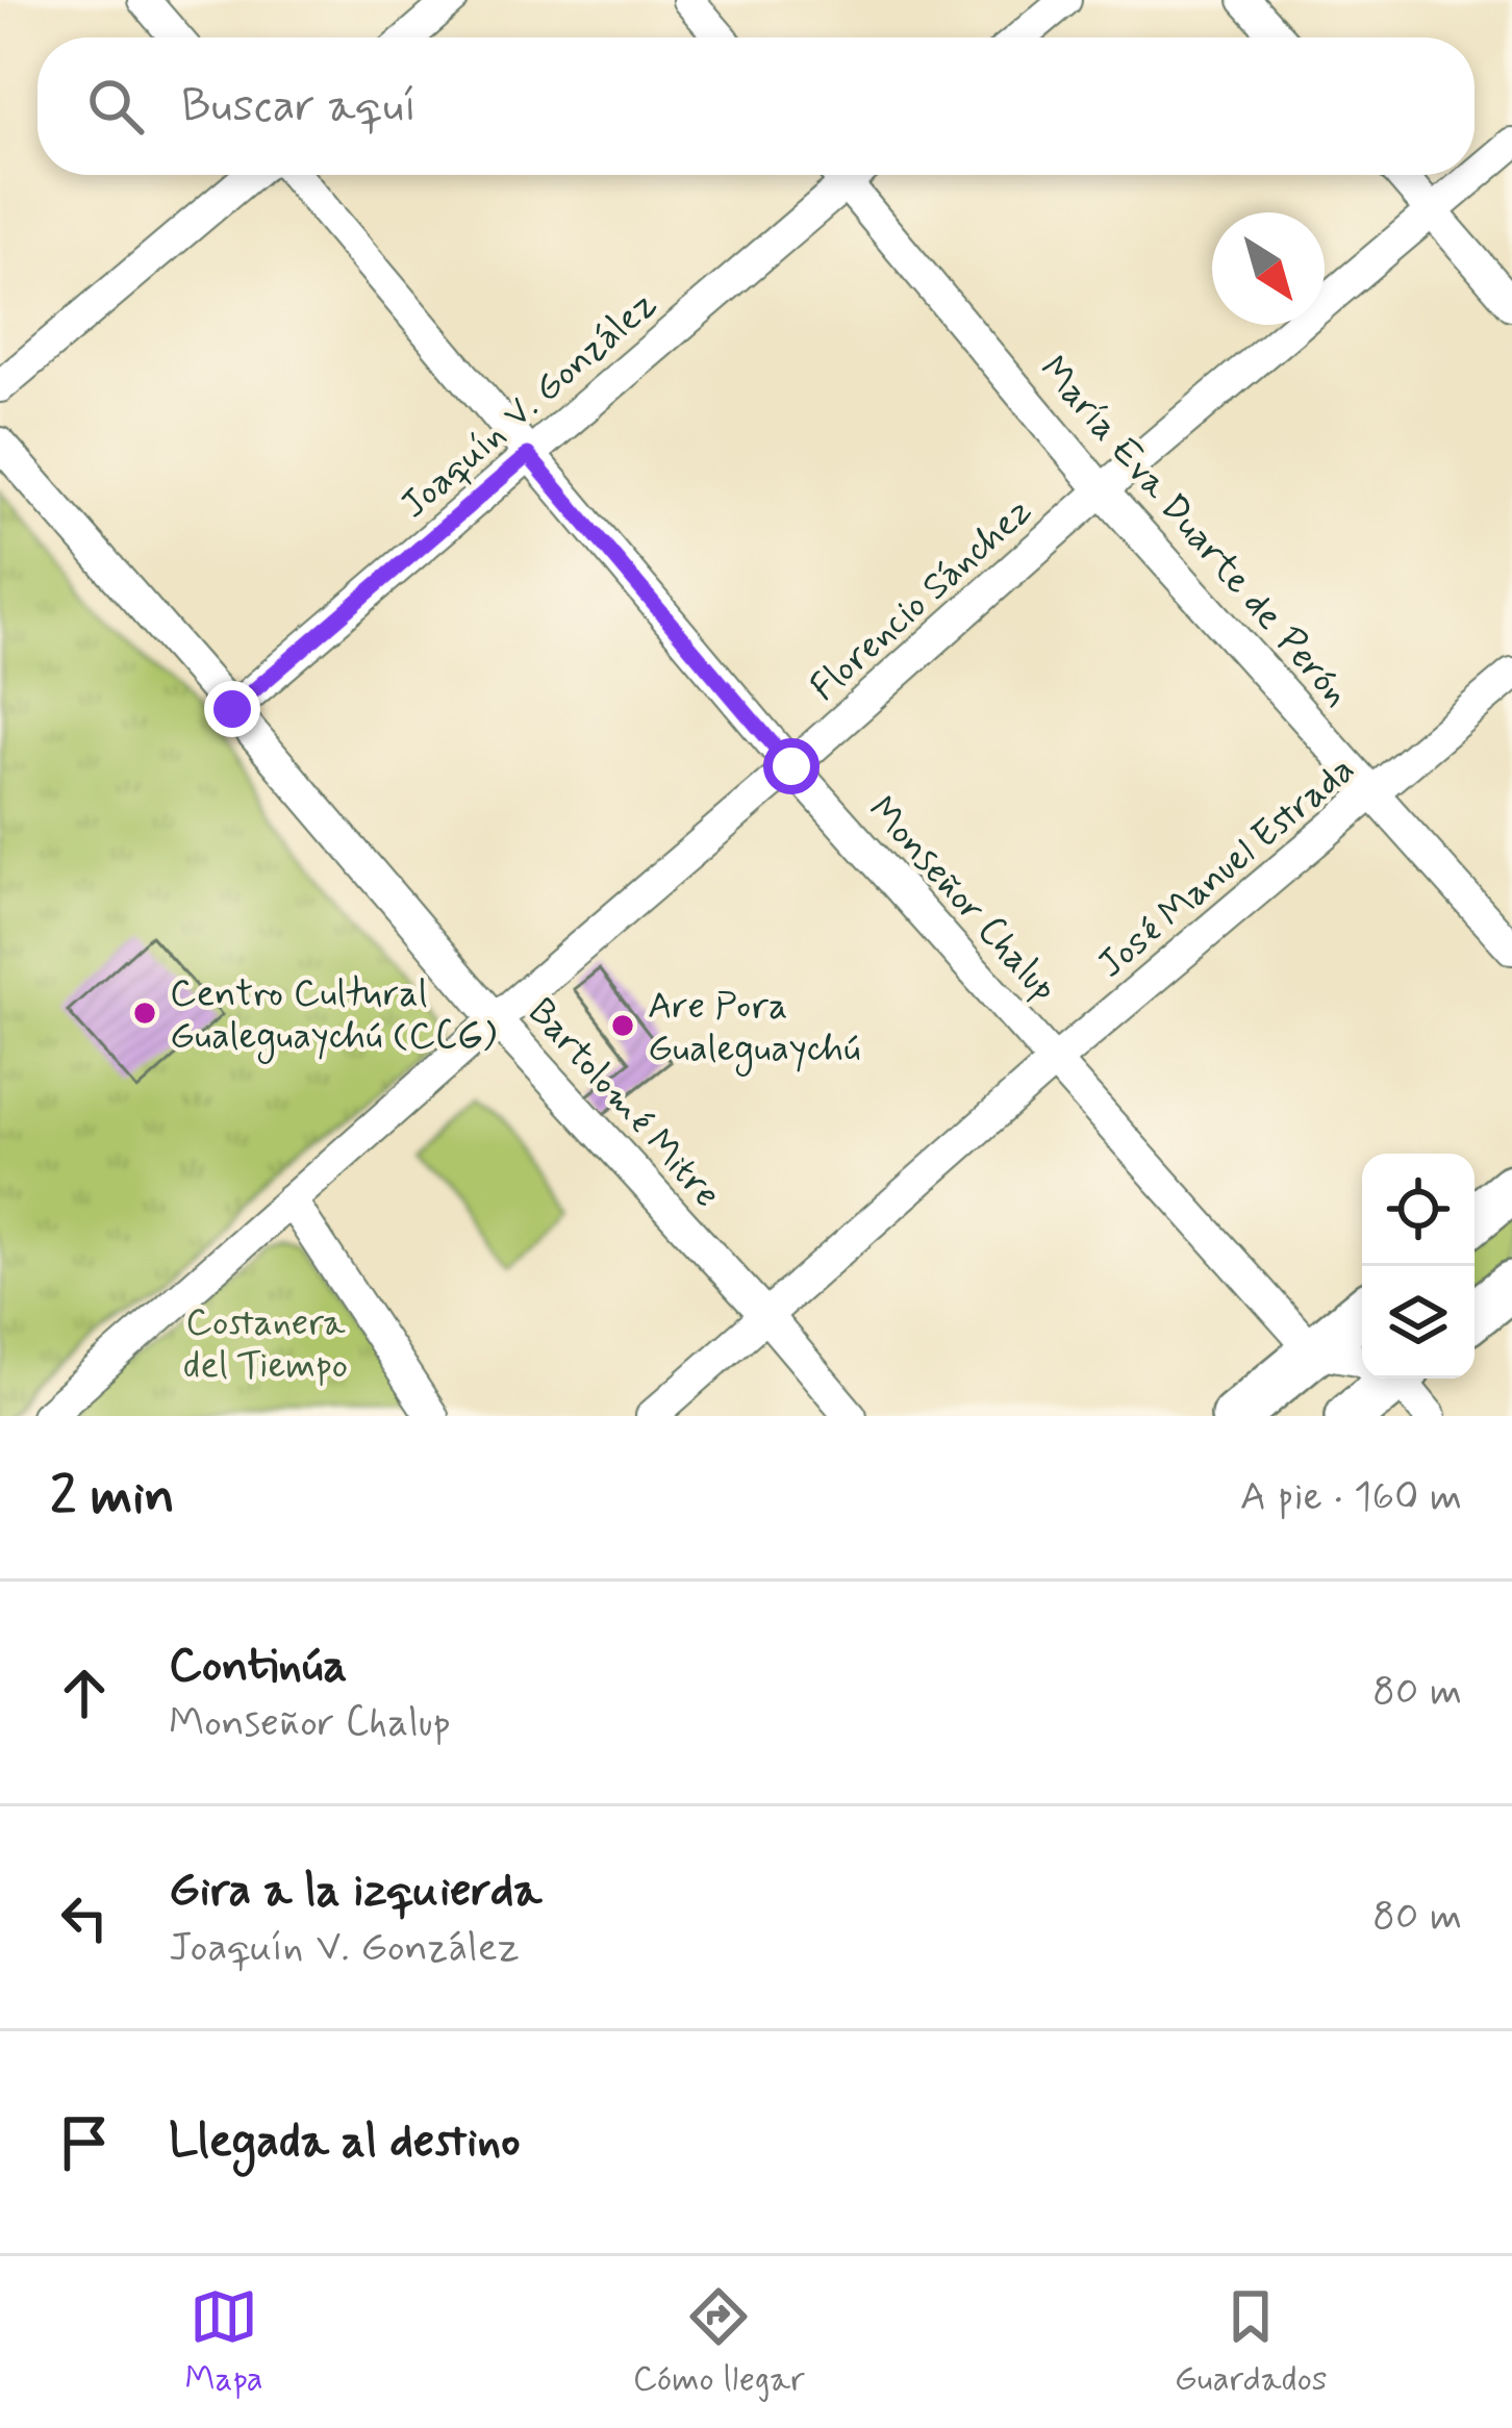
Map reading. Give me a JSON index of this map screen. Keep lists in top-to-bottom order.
{
  "streets": {
    "street": [
      "Joaquín V. González",
      "María Eva Duarte de Perón",
      "Florencio Sánchez",
      "José Manuel Estrada",
      "Monseñor Chalup",
      "Bartolomé Mitre"
    ]
  },
  "crossings": [
    ["Joaquín V. González", "Monseñor Chalup"],
    ["Joaquín V. González", "Bartolomé Mitre"],
    ["María Eva Duarte de Perón", "Florencio Sánchez"],
    ["María Eva Duarte de Perón", "José Manuel Estrada"],
    ["Florencio Sánchez", "Monseñor Chalup"],
    ["Florencio Sánchez", "Bartolomé Mitre"],
    ["José Manuel Estrada", "Monseñor Chalup"],
    ["José Manuel Estrada", "Bartolomé Mitre"]
  ],
  "parks": ["Costanera del Tiempo"],
  "places": ["Centro Cultural Gualeguaychú (CCG)", "Are Pora Gualeguaychú"],
  "north": "bottom right",
  "page": {
    "search": "Buscar aquí",
    "heading": ["2 min", "A pie · 160 m"],
    "list": [
      ["Continúa", "Monseñor Chalup", "80 m"],
      ["Gira a la izquierda", "Joaquín V. González", "80 m"],
      "Llegada al destino"
    ],
    "nav": ["Mapa", "Cómo llegar", "Guardados"]
  }
}
